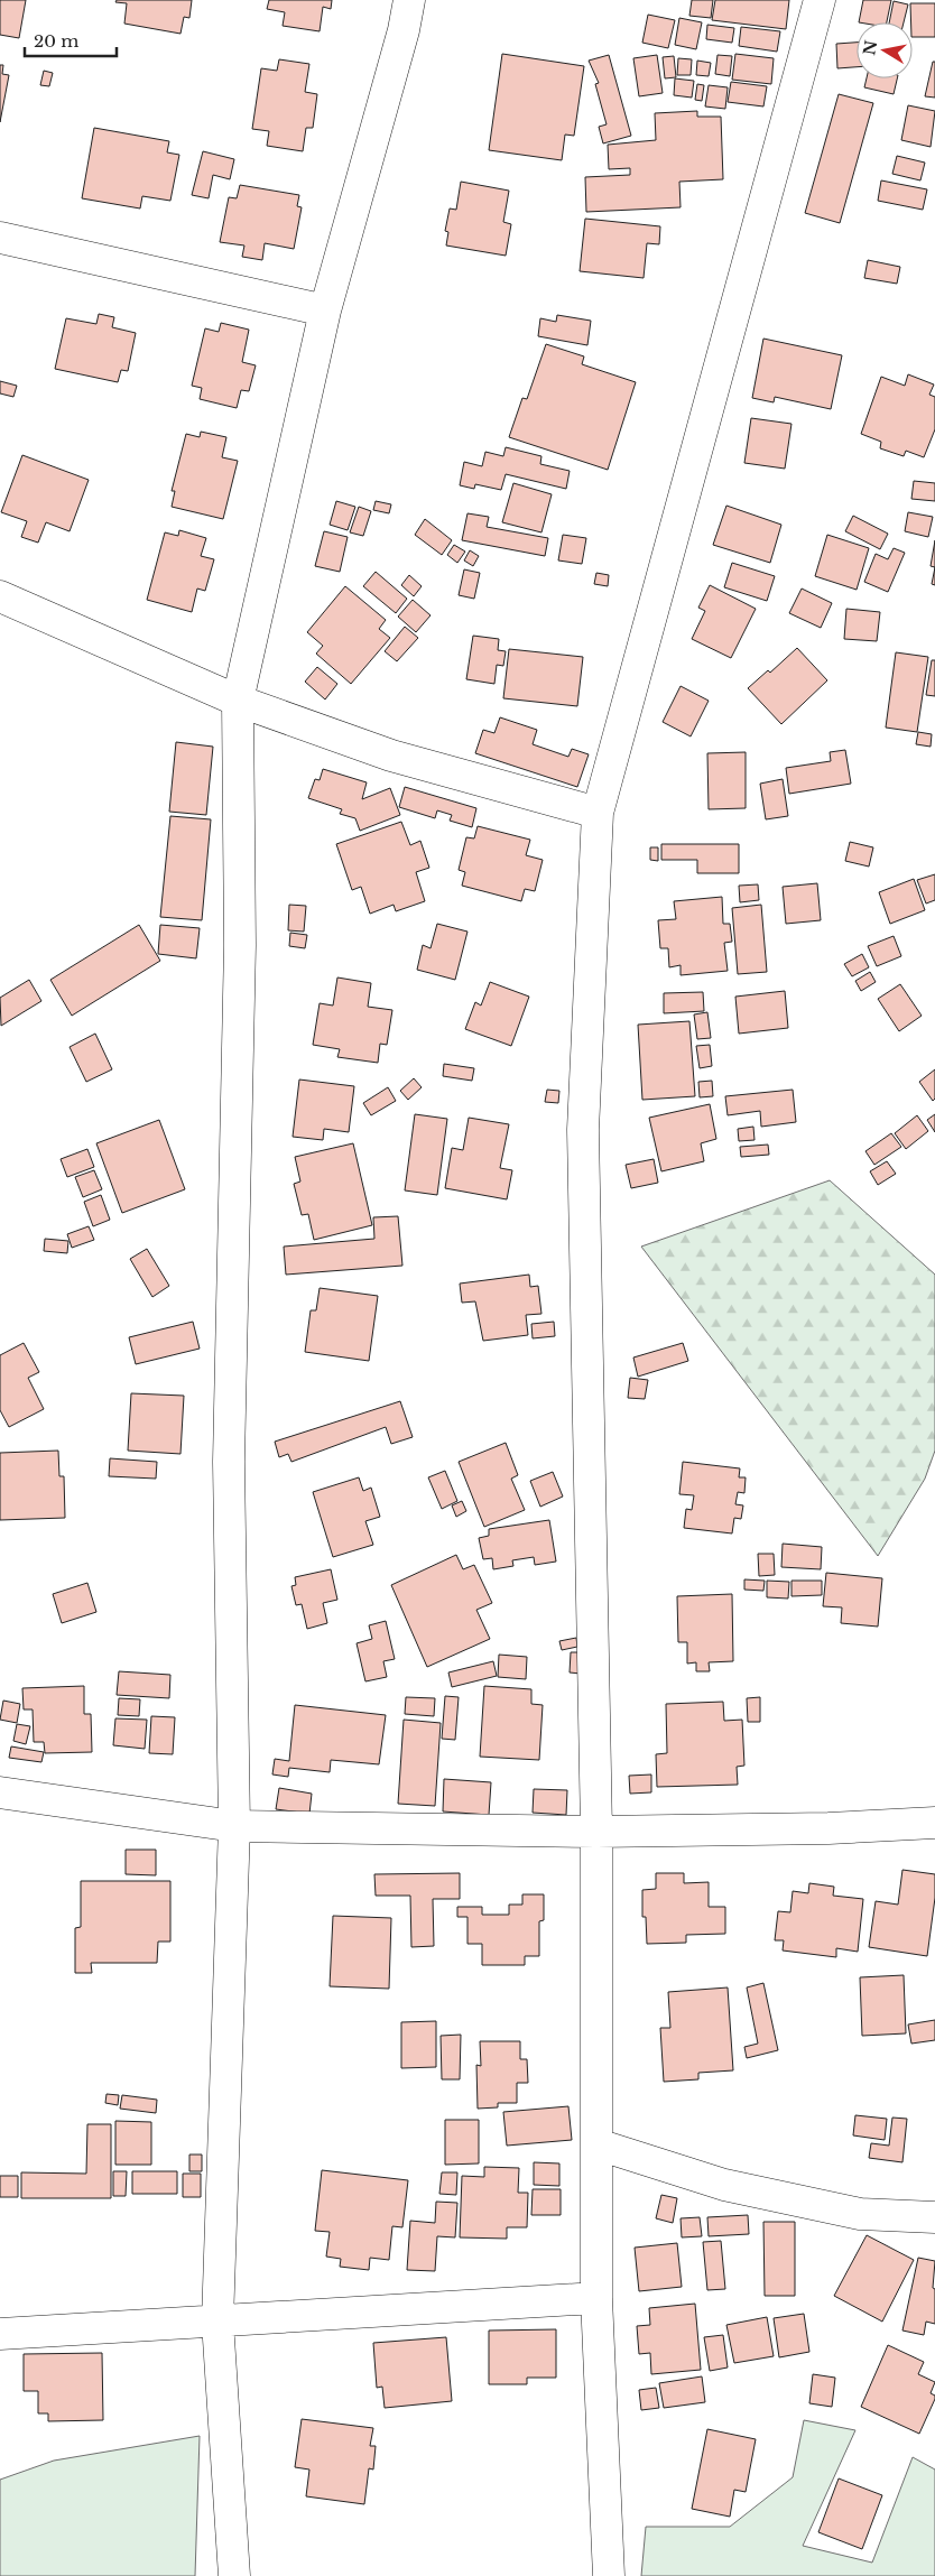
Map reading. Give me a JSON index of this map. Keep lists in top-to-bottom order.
{
  "scale_bar": "20 m",
  "north": "left"
}
